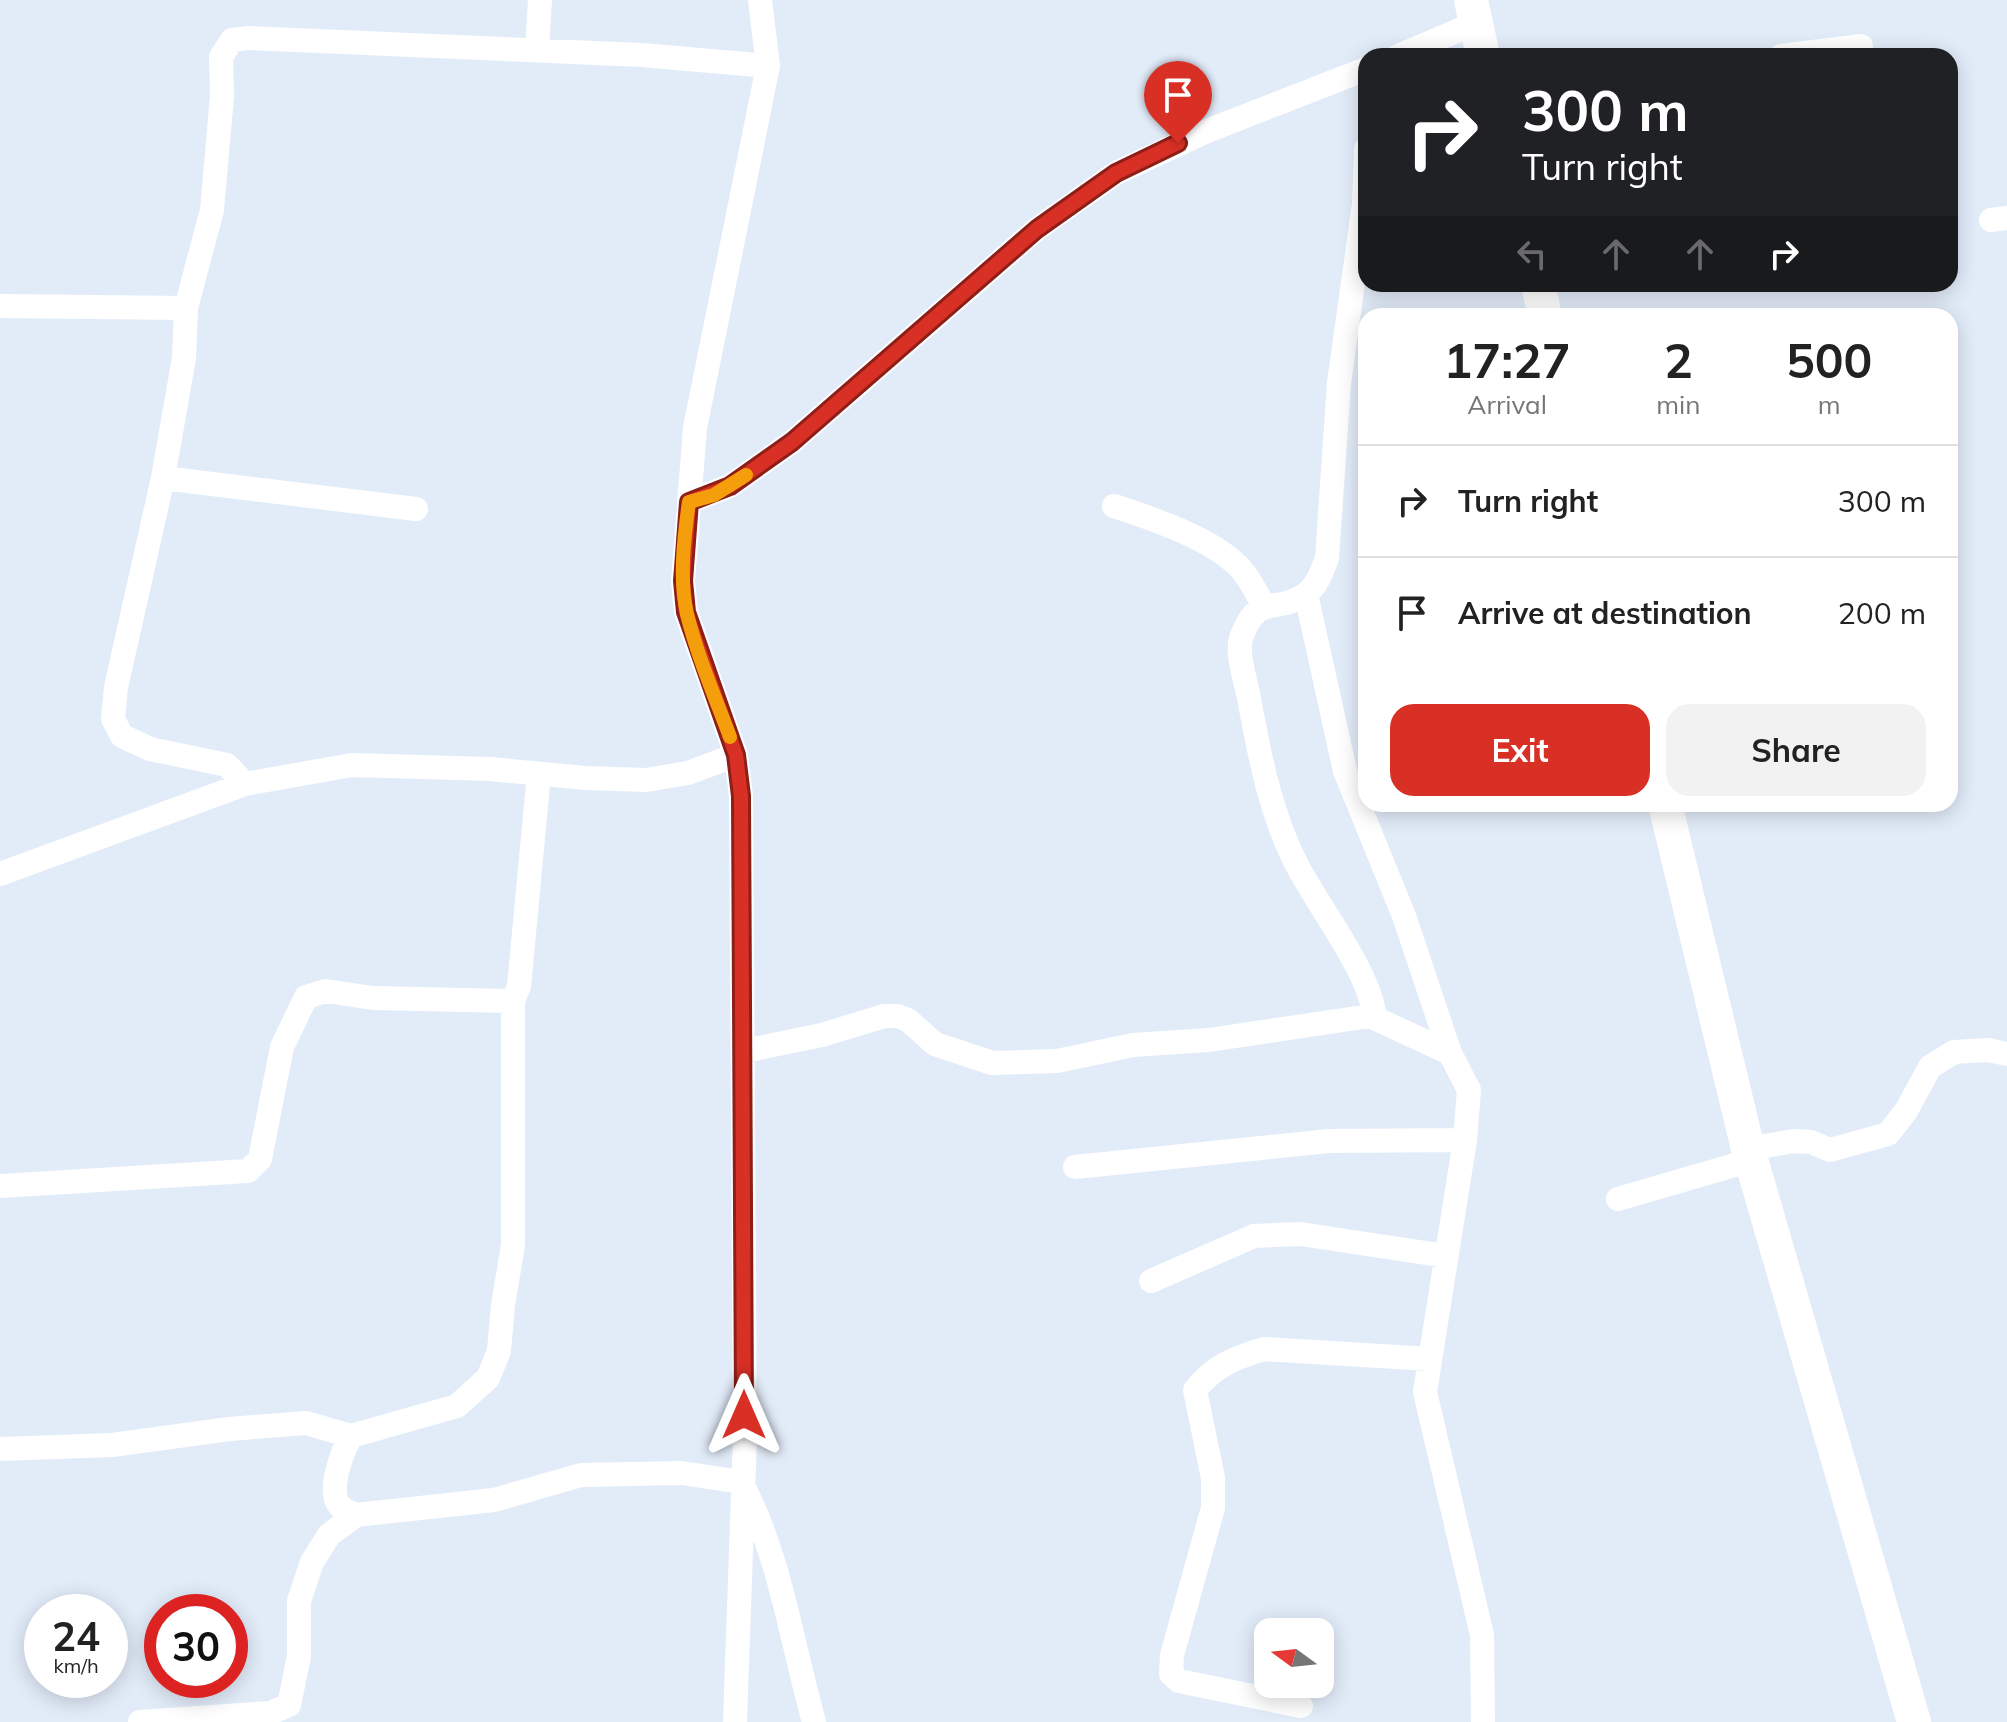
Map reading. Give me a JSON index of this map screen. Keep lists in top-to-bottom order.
{
  "north": "left",
  "page": {
    "turn": ["300 m", "Turn right"],
    "eta": [
      "17:27",
      "Arrival",
      "2",
      "min",
      "500",
      "m"
    ],
    "list": [
      {
        "name": "Turn right",
        "value": "300 m"
      },
      {
        "name": "Arrive at destination",
        "value": "200 m"
      }
    ],
    "buttons": ["Exit", "Share"],
    "speed": "24 km/h",
    "limit": "30"
  }
}
